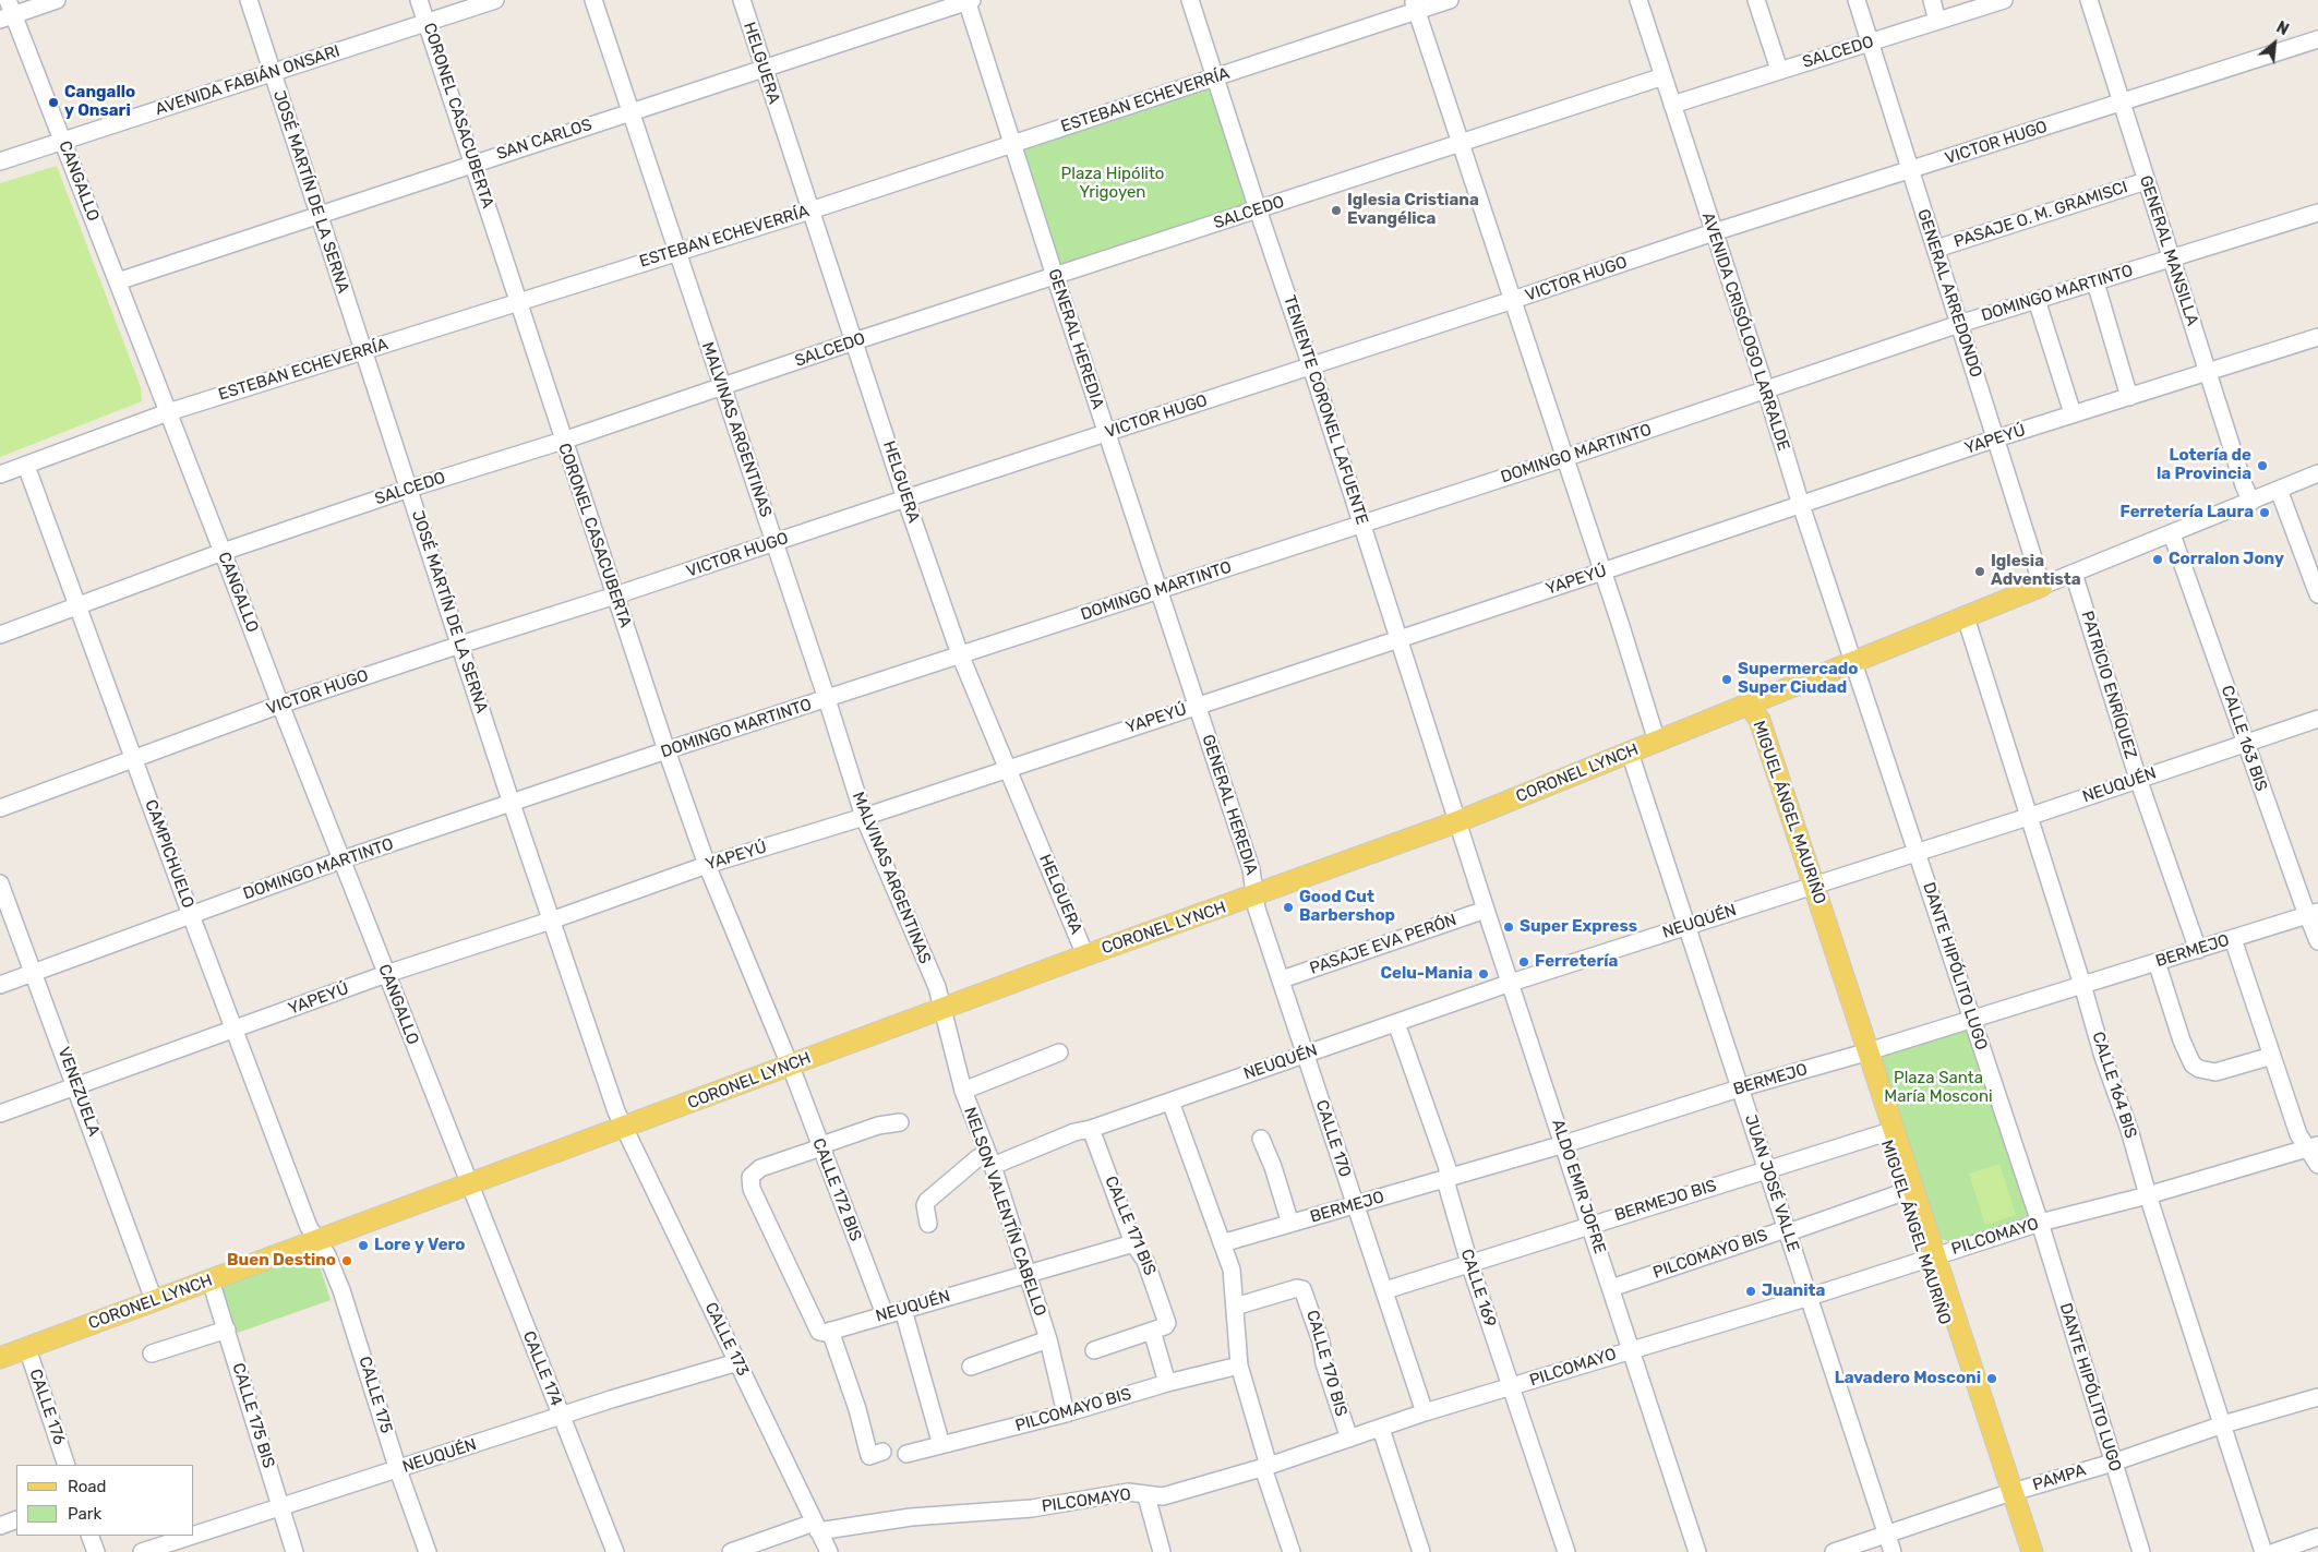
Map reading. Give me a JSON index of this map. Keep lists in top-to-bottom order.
{
  "streets": {
    "main road": ["CORONEL LYNCH", "MIGUEL ÁNGEL MAURIÑO"],
    "street": [
      "SALCEDO",
      "HELGUERA",
      "AVENIDA FABIÁN ONSARI",
      "ESTEBAN ECHEVERRÍA",
      "CORONEL CASACUBERTA",
      "SAN CARLOS",
      "VICTOR HUGO",
      "CANGALLO",
      "JOSÉ MARTÍN DE LA SERNA",
      "PASAJE O. M. GRAMISCI",
      "GENERAL MANSILLA",
      "GENERAL ARREDONDO",
      "DOMINGO MARTINTO",
      "AVENIDA CRISÓLOGO LARRALDE",
      "GENERAL HEREDIA",
      "TENIENTE CORONEL LAFUENTE",
      "MALVINAS ARGENTINAS",
      "YAPEYÚ",
      "PATRICIO ENRÍQUEZ",
      "CALLE 163 BIS",
      "NEUQUÉN",
      "CAMPICHUELO",
      "PASAJE EVA PERÓN",
      "BERMEJO",
      "DANTE HIPÓLITO LUGO",
      "CALLE 164 BIS",
      "VENEZUELA",
      "CALLE 170",
      "JUAN JOSÉ VALLE",
      "ALDO EMIR JOFRE",
      "CALLE 172 BIS",
      "BERMEJO BIS",
      "NELSON VALENTÍN CABELLO",
      "CALLE 171 BIS",
      "PILCOMAYO",
      "PILCOMAYO BIS",
      "CALLE 169",
      "CALLE 173",
      "CALLE 170 BIS",
      "CALLE 174",
      "CALLE 175",
      "CALLE 176",
      "CALLE 175 BIS",
      "PAMPA"
    ]
  },
  "crossings": [
    ["SALCEDO", "HELGUERA"],
    ["SALCEDO", "CORONEL CASACUBERTA"],
    ["SALCEDO", "CANGALLO"],
    ["SALCEDO", "JOSÉ MARTÍN DE LA SERNA"],
    ["SALCEDO", "GENERAL ARREDONDO"],
    ["SALCEDO", "AVENIDA CRISÓLOGO LARRALDE"],
    ["SALCEDO", "GENERAL HEREDIA"],
    ["SALCEDO", "TENIENTE CORONEL LAFUENTE"],
    ["SALCEDO", "MALVINAS ARGENTINAS"],
    ["SALCEDO", "CAMPICHUELO"],
    ["HELGUERA", "ESTEBAN ECHEVERRÍA"],
    ["HELGUERA", "SAN CARLOS"],
    ["HELGUERA", "VICTOR HUGO"],
    ["HELGUERA", "DOMINGO MARTINTO"],
    ["HELGUERA", "YAPEYÚ"],
    ["HELGUERA", "CORONEL LYNCH"],
    ["AVENIDA FABIÁN ONSARI", "CORONEL CASACUBERTA"],
    ["AVENIDA FABIÁN ONSARI", "CANGALLO"],
    ["AVENIDA FABIÁN ONSARI", "JOSÉ MARTÍN DE LA SERNA"],
    ["ESTEBAN ECHEVERRÍA", "CORONEL CASACUBERTA"],
    ["ESTEBAN ECHEVERRÍA", "CANGALLO"],
    ["ESTEBAN ECHEVERRÍA", "JOSÉ MARTÍN DE LA SERNA"],
    ["ESTEBAN ECHEVERRÍA", "GENERAL HEREDIA"],
    ["ESTEBAN ECHEVERRÍA", "TENIENTE CORONEL LAFUENTE"],
    ["ESTEBAN ECHEVERRÍA", "MALVINAS ARGENTINAS"],
    ["ESTEBAN ECHEVERRÍA", "CAMPICHUELO"],
    ["CORONEL CASACUBERTA", "SAN CARLOS"],
    ["CORONEL CASACUBERTA", "VICTOR HUGO"],
    ["CORONEL CASACUBERTA", "DOMINGO MARTINTO"],
    ["CORONEL CASACUBERTA", "YAPEYÚ"],
    ["CORONEL CASACUBERTA", "CORONEL LYNCH"],
    ["CORONEL CASACUBERTA", "CALLE 172 BIS"],
    ["SAN CARLOS", "CANGALLO"],
    ["SAN CARLOS", "JOSÉ MARTÍN DE LA SERNA"],
    ["SAN CARLOS", "GENERAL HEREDIA"],
    ["SAN CARLOS", "MALVINAS ARGENTINAS"],
    ["VICTOR HUGO", "CANGALLO"],
    ["VICTOR HUGO", "JOSÉ MARTÍN DE LA SERNA"],
    ["VICTOR HUGO", "GENERAL MANSILLA"],
    ["VICTOR HUGO", "GENERAL ARREDONDO"],
    ["VICTOR HUGO", "AVENIDA CRISÓLOGO LARRALDE"],
    ["VICTOR HUGO", "GENERAL HEREDIA"],
    ["VICTOR HUGO", "TENIENTE CORONEL LAFUENTE"],
    ["VICTOR HUGO", "MALVINAS ARGENTINAS"],
    ["VICTOR HUGO", "CAMPICHUELO"],
    ["CANGALLO", "DOMINGO MARTINTO"],
    ["CANGALLO", "YAPEYÚ"],
    ["CANGALLO", "CORONEL LYNCH"],
    ["CANGALLO", "CALLE 174"],
    ["JOSÉ MARTÍN DE LA SERNA", "DOMINGO MARTINTO"],
    ["JOSÉ MARTÍN DE LA SERNA", "YAPEYÚ"],
    ["JOSÉ MARTÍN DE LA SERNA", "CORONEL LYNCH"],
    ["JOSÉ MARTÍN DE LA SERNA", "CALLE 173"],
    ["PASAJE O. M. GRAMISCI", "GENERAL MANSILLA"],
    ["PASAJE O. M. GRAMISCI", "GENERAL ARREDONDO"],
    ["GENERAL MANSILLA", "DOMINGO MARTINTO"],
    ["GENERAL MANSILLA", "YAPEYÚ"],
    ["GENERAL MANSILLA", "CORONEL LYNCH"],
    ["GENERAL ARREDONDO", "DOMINGO MARTINTO"],
    ["GENERAL ARREDONDO", "YAPEYÚ"],
    ["GENERAL ARREDONDO", "CORONEL LYNCH"],
    ["DOMINGO MARTINTO", "AVENIDA CRISÓLOGO LARRALDE"],
    ["DOMINGO MARTINTO", "GENERAL HEREDIA"],
    ["DOMINGO MARTINTO", "TENIENTE CORONEL LAFUENTE"],
    ["DOMINGO MARTINTO", "MALVINAS ARGENTINAS"],
    ["DOMINGO MARTINTO", "CAMPICHUELO"],
    ["DOMINGO MARTINTO", "VENEZUELA"],
    ["AVENIDA CRISÓLOGO LARRALDE", "YAPEYÚ"],
    ["AVENIDA CRISÓLOGO LARRALDE", "CORONEL LYNCH"],
    ["AVENIDA CRISÓLOGO LARRALDE", "DANTE HIPÓLITO LUGO"],
    ["GENERAL HEREDIA", "YAPEYÚ"],
    ["GENERAL HEREDIA", "CORONEL LYNCH"],
    ["GENERAL HEREDIA", "CALLE 170"],
    ["TENIENTE CORONEL LAFUENTE", "YAPEYÚ"],
    ["TENIENTE CORONEL LAFUENTE", "CORONEL LYNCH"],
    ["TENIENTE CORONEL LAFUENTE", "ALDO EMIR JOFRE"],
    ["MALVINAS ARGENTINAS", "YAPEYÚ"],
    ["MALVINAS ARGENTINAS", "CORONEL LYNCH"],
    ["MALVINAS ARGENTINAS", "NELSON VALENTÍN CABELLO"],
    ["YAPEYÚ", "CAMPICHUELO"],
    ["YAPEYÚ", "VENEZUELA"],
    ["PATRICIO ENRÍQUEZ", "CORONEL LYNCH"],
    ["PATRICIO ENRÍQUEZ", "NEUQUÉN"],
    ["PATRICIO ENRÍQUEZ", "BERMEJO"],
    ["CALLE 163 BIS", "CORONEL LYNCH"],
    ["CALLE 163 BIS", "NEUQUÉN"],
    ["CALLE 163 BIS", "BERMEJO"],
    ["CORONEL LYNCH", "MIGUEL ÁNGEL MAURIÑO"],
    ["CORONEL LYNCH", "CAMPICHUELO"],
    ["CORONEL LYNCH", "DANTE HIPÓLITO LUGO"],
    ["CORONEL LYNCH", "CALLE 164 BIS"],
    ["CORONEL LYNCH", "VENEZUELA"],
    ["CORONEL LYNCH", "CALLE 170"],
    ["CORONEL LYNCH", "JUAN JOSÉ VALLE"],
    ["CORONEL LYNCH", "ALDO EMIR JOFRE"],
    ["CORONEL LYNCH", "CALLE 172 BIS"],
    ["CORONEL LYNCH", "NELSON VALENTÍN CABELLO"],
    ["CORONEL LYNCH", "CALLE 173"],
    ["CORONEL LYNCH", "CALLE 174"],
    ["CORONEL LYNCH", "CALLE 175"],
    ["CORONEL LYNCH", "CALLE 176"],
    ["CORONEL LYNCH", "CALLE 175 BIS"],
    ["NEUQUÉN", "MIGUEL ÁNGEL MAURIÑO"],
    ["NEUQUÉN", "DANTE HIPÓLITO LUGO"],
    ["NEUQUÉN", "CALLE 164 BIS"],
    ["NEUQUÉN", "CALLE 170"],
    ["NEUQUÉN", "JUAN JOSÉ VALLE"],
    ["NEUQUÉN", "ALDO EMIR JOFRE"],
    ["NEUQUÉN", "CALLE 172 BIS"],
    ["NEUQUÉN", "NELSON VALENTÍN CABELLO"],
    ["NEUQUÉN", "CALLE 171 BIS"],
    ["NEUQUÉN", "CALLE 169"],
    ["NEUQUÉN", "CALLE 173"],
    ["NEUQUÉN", "CALLE 174"],
    ["NEUQUÉN", "CALLE 175"],
    ["NEUQUÉN", "CALLE 175 BIS"],
    ["MIGUEL ÁNGEL MAURIÑO", "BERMEJO"],
    ["MIGUEL ÁNGEL MAURIÑO", "BERMEJO BIS"],
    ["MIGUEL ÁNGEL MAURIÑO", "PILCOMAYO"],
    ["MIGUEL ÁNGEL MAURIÑO", "PILCOMAYO BIS"],
    ["MIGUEL ÁNGEL MAURIÑO", "PAMPA"],
    ["CAMPICHUELO", "CALLE 175"],
    ["PASAJE EVA PERÓN", "CALLE 170"],
    ["PASAJE EVA PERÓN", "ALDO EMIR JOFRE"],
    ["BERMEJO", "DANTE HIPÓLITO LUGO"],
    ["BERMEJO", "CALLE 164 BIS"],
    ["BERMEJO", "CALLE 170"],
    ["BERMEJO", "JUAN JOSÉ VALLE"],
    ["BERMEJO", "ALDO EMIR JOFRE"],
    ["BERMEJO", "CALLE 169"],
    ["DANTE HIPÓLITO LUGO", "PILCOMAYO"],
    ["DANTE HIPÓLITO LUGO", "PAMPA"],
    ["CALLE 164 BIS", "PILCOMAYO"],
    ["CALLE 164 BIS", "PAMPA"],
    ["CALLE 170", "BERMEJO BIS"],
    ["CALLE 170", "PILCOMAYO"],
    ["JUAN JOSÉ VALLE", "BERMEJO BIS"],
    ["JUAN JOSÉ VALLE", "PILCOMAYO"],
    ["JUAN JOSÉ VALLE", "PILCOMAYO BIS"],
    ["JUAN JOSÉ VALLE", "PAMPA"],
    ["ALDO EMIR JOFRE", "BERMEJO BIS"],
    ["ALDO EMIR JOFRE", "PILCOMAYO"],
    ["ALDO EMIR JOFRE", "PILCOMAYO BIS"],
    ["BERMEJO BIS", "CALLE 169"],
    ["NELSON VALENTÍN CABELLO", "PILCOMAYO BIS"],
    ["PILCOMAYO", "CALLE 169"],
    ["PILCOMAYO", "CALLE 173"],
    ["PILCOMAYO", "CALLE 170 BIS"]
  ],
  "parks": ["Plaza Hipólito Yrigoyen", "Plaza Santa María Mosconi"],
  "places": [
    "Cangallo y Onsari",
    "Iglesia Cristiana Evangélica",
    "Lotería de la Provincia",
    "Ferretería Laura",
    "Corralon Jony",
    "Iglesia Adventista",
    "Supermercado Super Ciudad",
    "Good Cut Barbershop",
    "Super Express",
    "Ferretería",
    "Celu-Mania",
    "Lore y Vero",
    "Buen Destino",
    "Juanita",
    "Lavadero Mosconi"
  ],
  "legend": ["Road", "Park"],
  "north": "top right"
}
